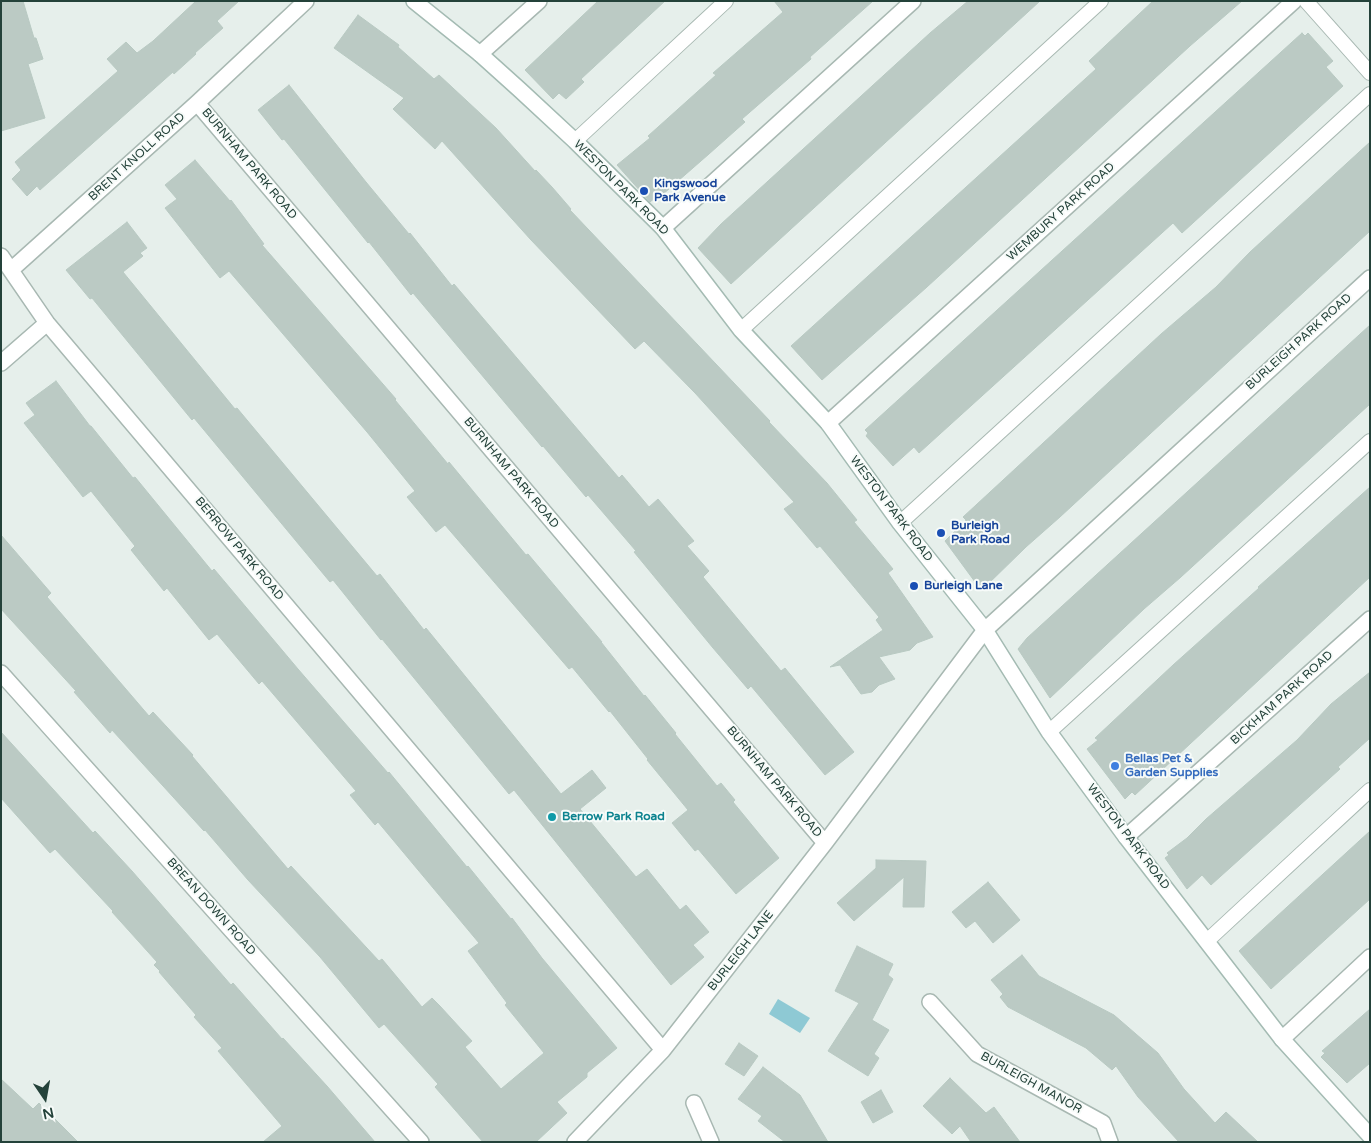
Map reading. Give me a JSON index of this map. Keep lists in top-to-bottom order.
{
  "streets": {
    "street": [
      "BRENT KNOLL ROAD",
      "BURNHAM PARK ROAD",
      "WESTON PARK ROAD",
      "WEMBURY PARK ROAD",
      "BURLEIGH PARK ROAD",
      "BERROW PARK ROAD",
      "BICKHAM PARK ROAD",
      "BREAN DOWN ROAD",
      "BURLEIGH LANE",
      "BURLEIGH MANOR"
    ]
  },
  "crossings": [
    ["BRENT KNOLL ROAD", "BURNHAM PARK ROAD"],
    ["BRENT KNOLL ROAD", "BERROW PARK ROAD"],
    ["BURNHAM PARK ROAD", "BURLEIGH LANE"],
    ["WESTON PARK ROAD", "WEMBURY PARK ROAD"],
    ["WESTON PARK ROAD", "BURLEIGH PARK ROAD"],
    ["WESTON PARK ROAD", "BICKHAM PARK ROAD"],
    ["WESTON PARK ROAD", "BURLEIGH LANE"],
    ["BURLEIGH PARK ROAD", "BURLEIGH LANE"],
    ["BERROW PARK ROAD", "BURLEIGH LANE"]
  ],
  "places": [
    "Kingswood Park Avenue",
    "Burleigh Park Road",
    "Burleigh Lane",
    "Bellas Pet & Garden Supplies",
    "Berrow Park Road"
  ],
  "north": "bottom"
}
